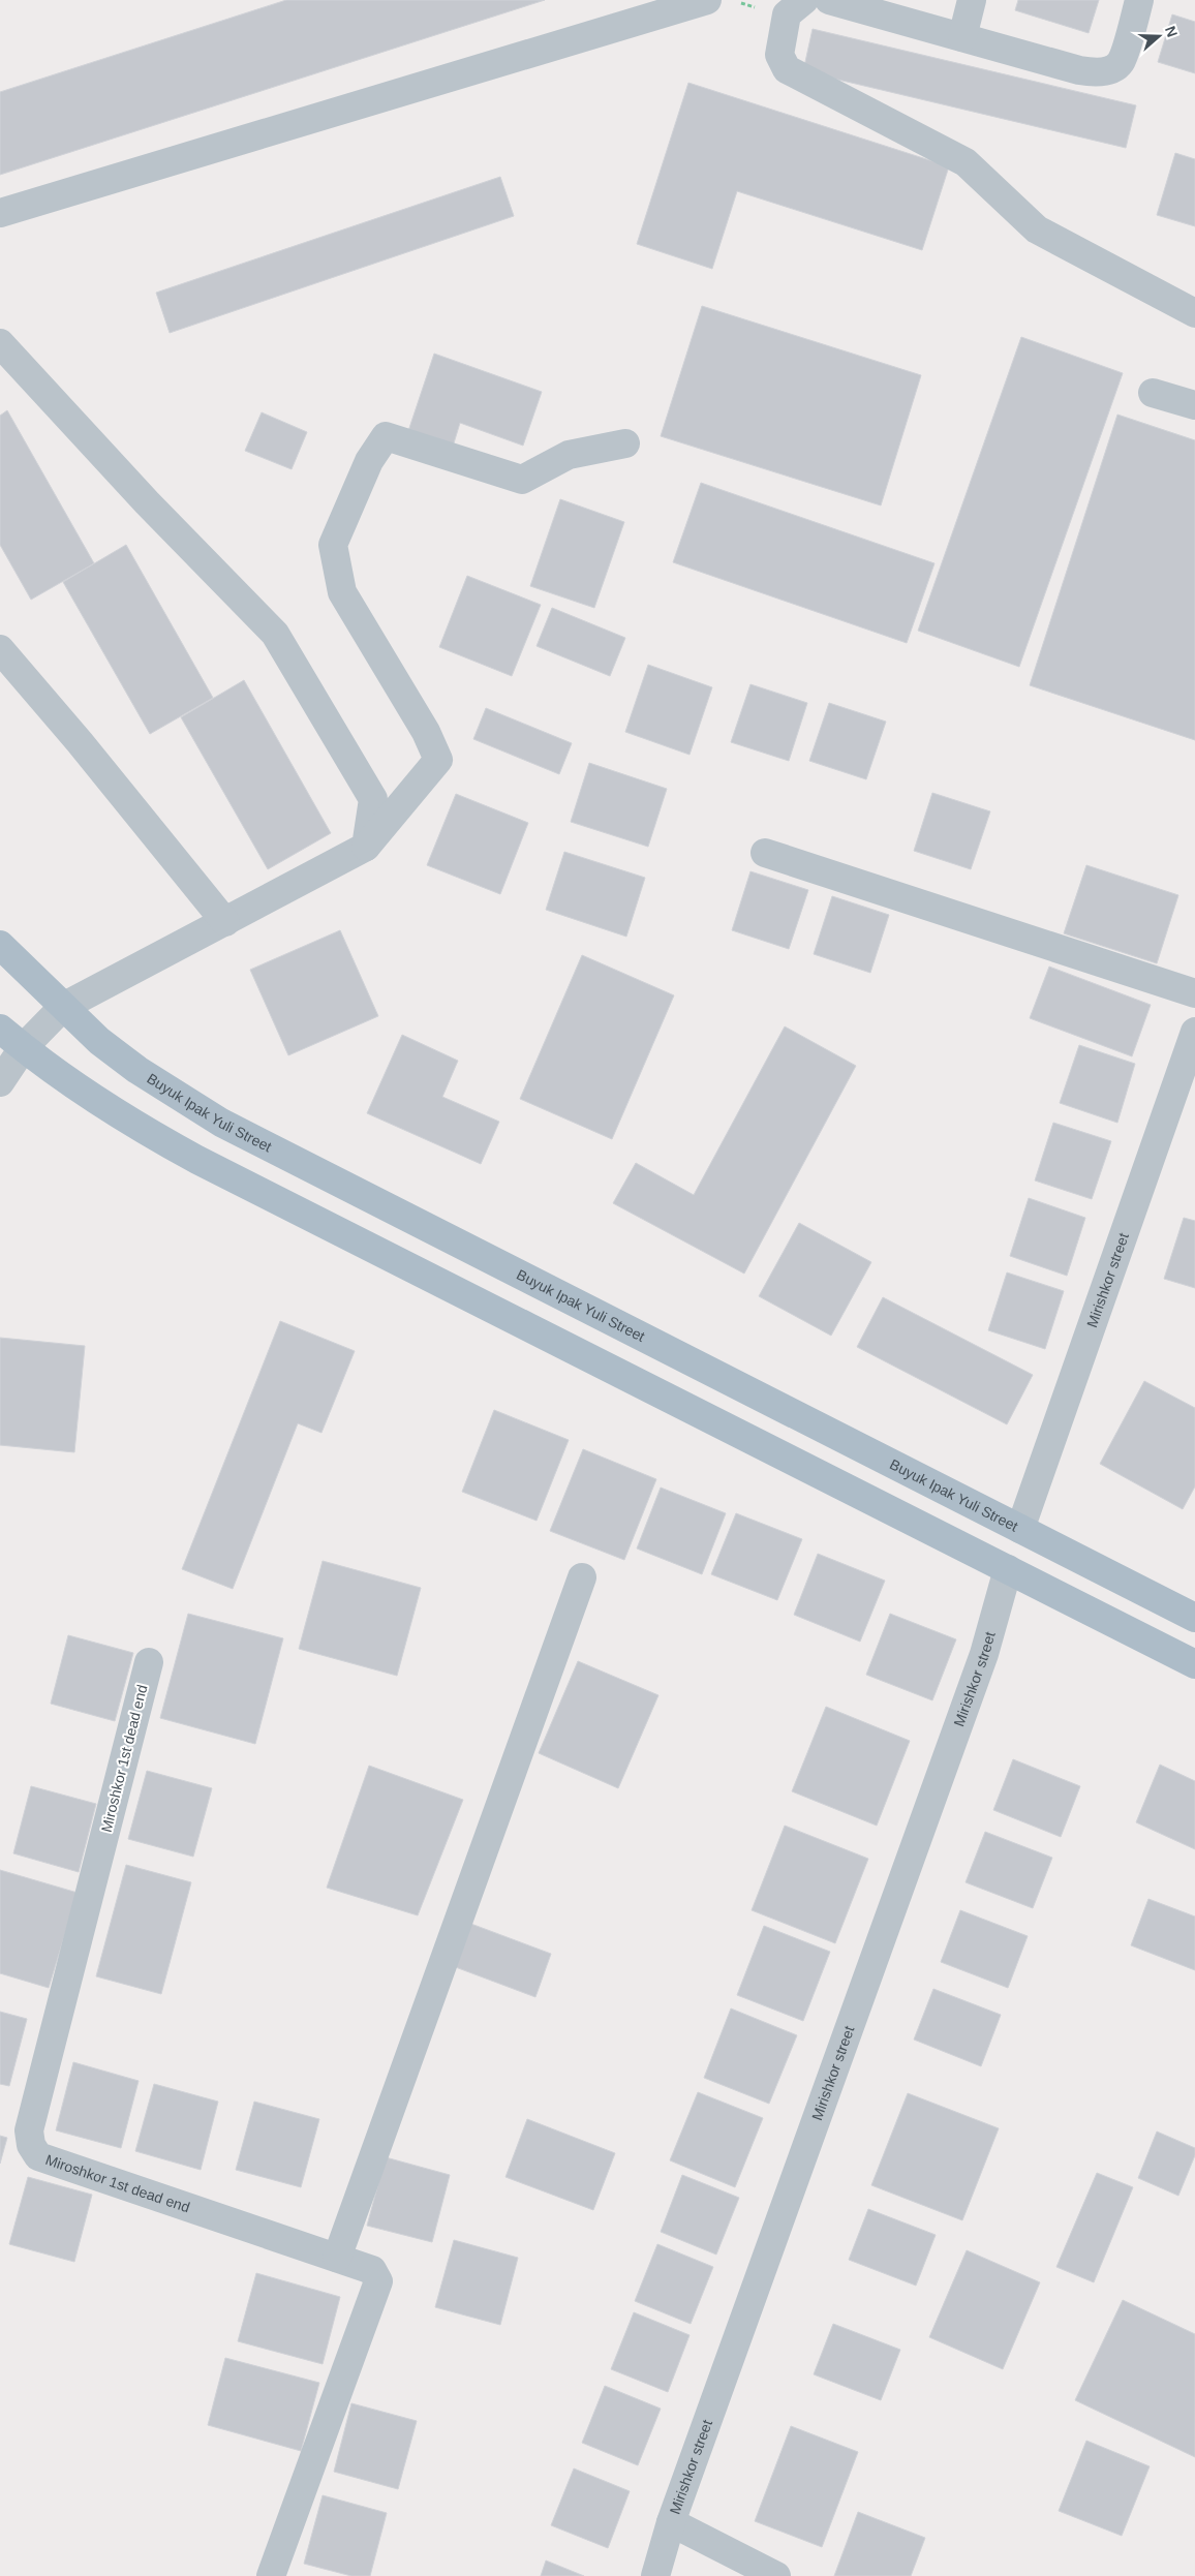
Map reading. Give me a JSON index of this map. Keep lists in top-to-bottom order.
{
  "streets": {
    "main road": ["Buyuk Ipak Yuli Street"],
    "street": ["Mirishkor street", "Miroshkor 1st dead end"]
  },
  "crossings": [
    ["Buyuk Ipak Yuli Street", "Mirishkor street"]
  ],
  "north": "right"
}
